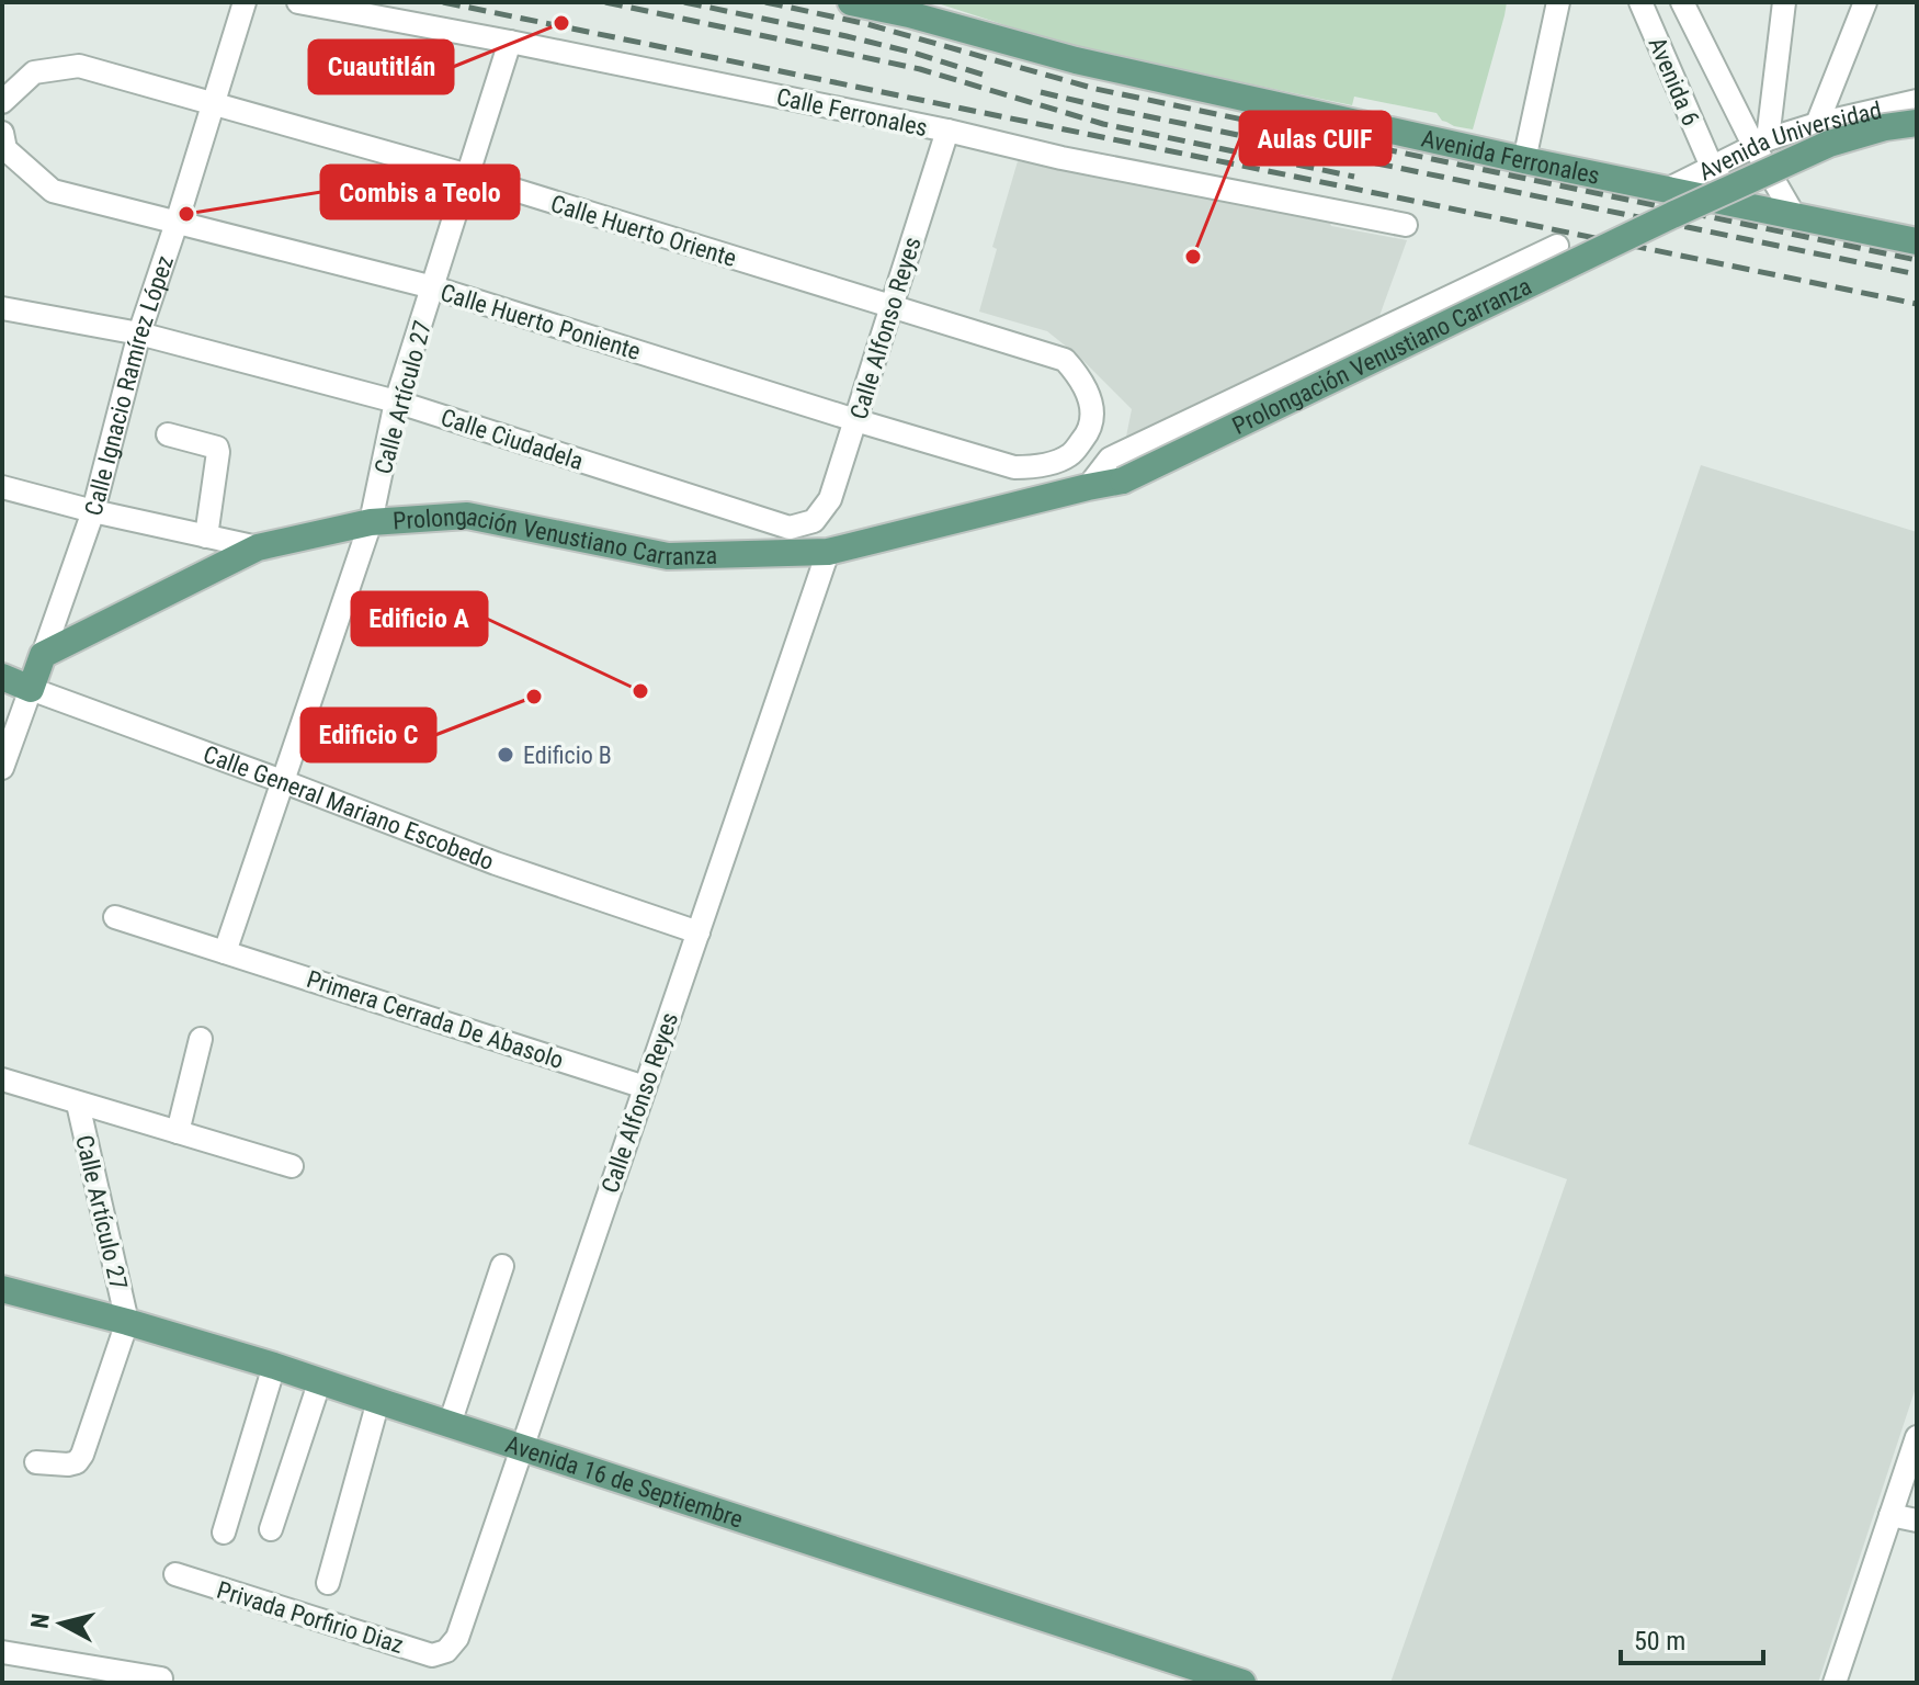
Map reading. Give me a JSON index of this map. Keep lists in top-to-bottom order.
{
  "streets": {
    "main road": [
      "Avenida Universidad",
      "Avenida Ferronales",
      "Prolongación Venustiano Carranza",
      "Calle Ignacio Ramírez López",
      "Calle General Mariano Escobedo",
      "Avenida 16 de Septiembre"
    ],
    "street": [
      "Avenida 6",
      "Calle Ferronales",
      "Calle Huerto Oriente",
      "Calle Huerto Poniente",
      "Calle Alfonso Reyes",
      "Calle Artículo 27",
      "Calle Ciudadela",
      "Primera Cerrada De Abasolo",
      "Privada Porfirio Diaz"
    ]
  },
  "crossings": [
    ["Avenida 6", "Avenida Universidad"],
    ["Avenida 6", "Avenida Ferronales"],
    ["Calle Ferronales", "Calle Alfonso Reyes"],
    ["Calle Ferronales", "Calle Artículo 27"],
    ["Avenida Universidad", "Avenida Ferronales"],
    ["Avenida Universidad", "Prolongación Venustiano Carranza"],
    ["Avenida Ferronales", "Prolongación Venustiano Carranza"],
    ["Calle Huerto Oriente", "Calle Huerto Poniente"],
    ["Calle Huerto Oriente", "Calle Alfonso Reyes"],
    ["Calle Huerto Oriente", "Calle Ignacio Ramírez López"],
    ["Calle Huerto Oriente", "Calle Artículo 27"],
    ["Calle Huerto Poniente", "Calle Alfonso Reyes"],
    ["Calle Huerto Poniente", "Calle Ignacio Ramírez López"],
    ["Calle Huerto Poniente", "Calle Artículo 27"],
    ["Calle Alfonso Reyes", "Prolongación Venustiano Carranza"],
    ["Calle Alfonso Reyes", "Calle Ciudadela"],
    ["Calle Alfonso Reyes", "Calle General Mariano Escobedo"],
    ["Calle Alfonso Reyes", "Primera Cerrada De Abasolo"],
    ["Calle Alfonso Reyes", "Avenida 16 de Septiembre"],
    ["Calle Alfonso Reyes", "Privada Porfirio Diaz"],
    ["Prolongación Venustiano Carranza", "Calle Ignacio Ramírez López"],
    ["Prolongación Venustiano Carranza", "Calle Artículo 27"],
    ["Calle Ignacio Ramírez López", "Calle Ciudadela"],
    ["Calle Ignacio Ramírez López", "Calle General Mariano Escobedo"],
    ["Calle Artículo 27", "Calle Ciudadela"],
    ["Calle Artículo 27", "Calle General Mariano Escobedo"],
    ["Calle Artículo 27", "Primera Cerrada De Abasolo"],
    ["Calle Artículo 27", "Avenida 16 de Septiembre"]
  ],
  "places": [
    "Cuautitlán",
    "Combis a Teolo",
    "Aulas CUIF",
    "Edificio A",
    "Edificio C",
    "Edificio B"
  ],
  "scale_bar": "50 m",
  "north": "left"
}
